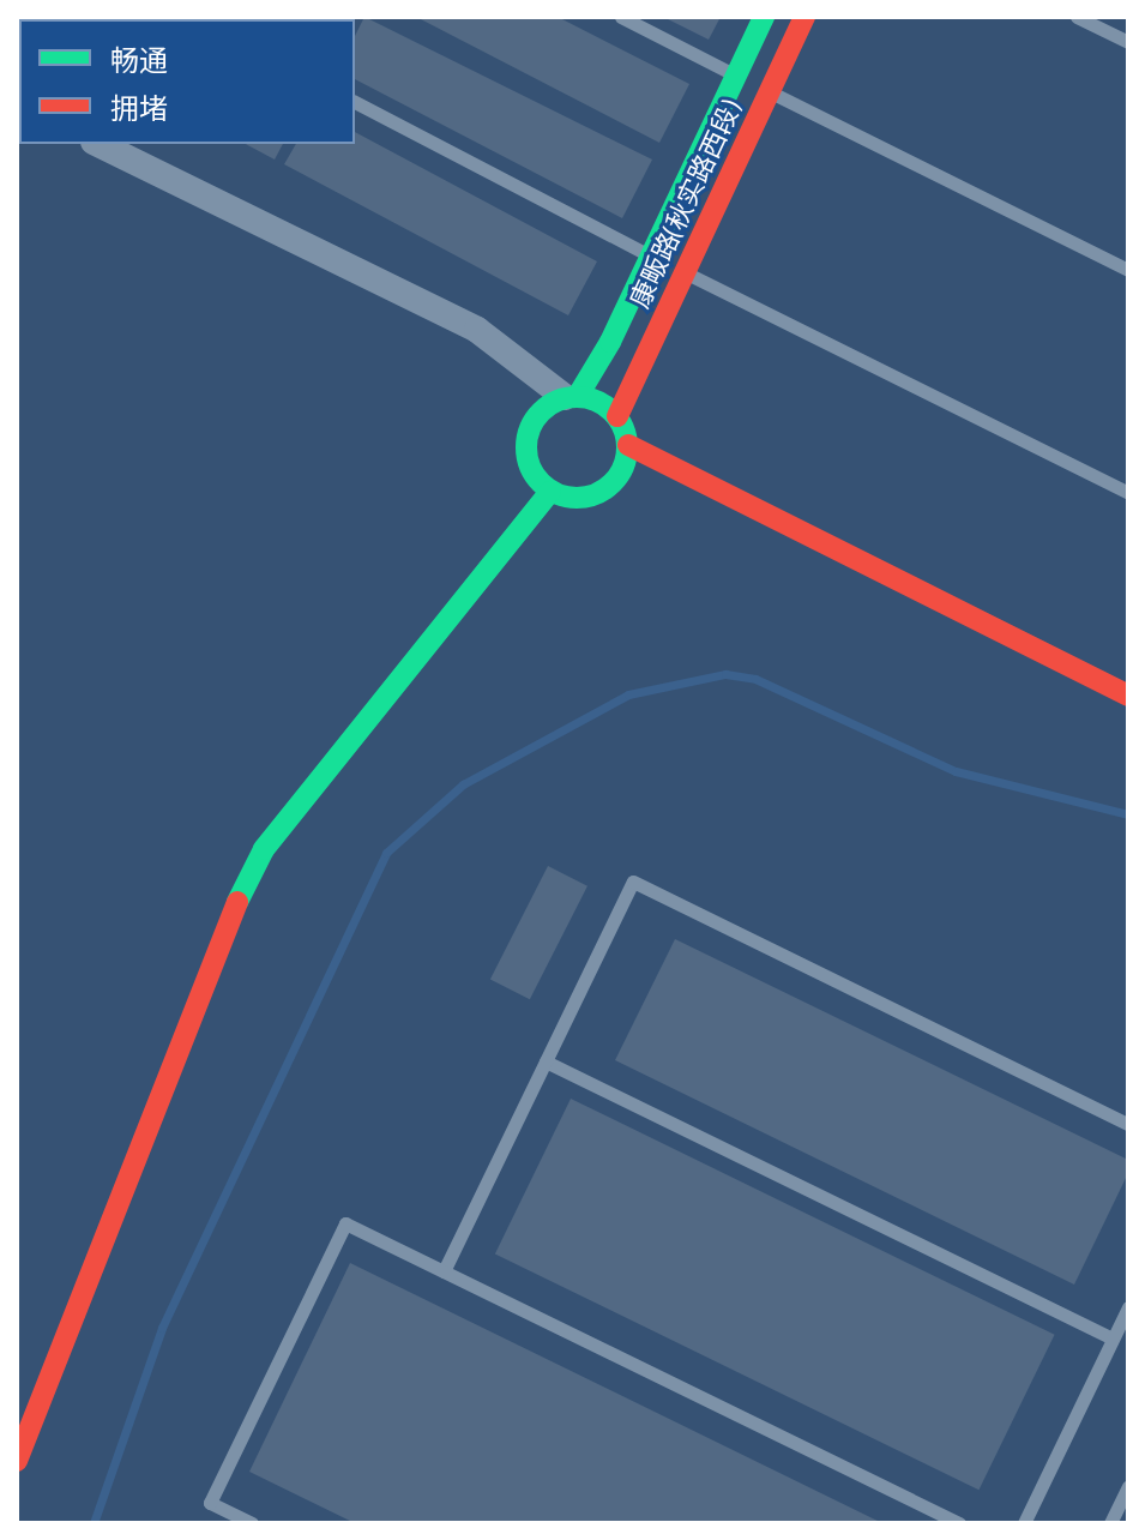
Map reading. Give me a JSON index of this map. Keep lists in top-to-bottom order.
{
  "streets": {
    "street": ["康畈路(秋实路西段)"]
  },
  "legend": ["畅通", "拥堵"]
}
